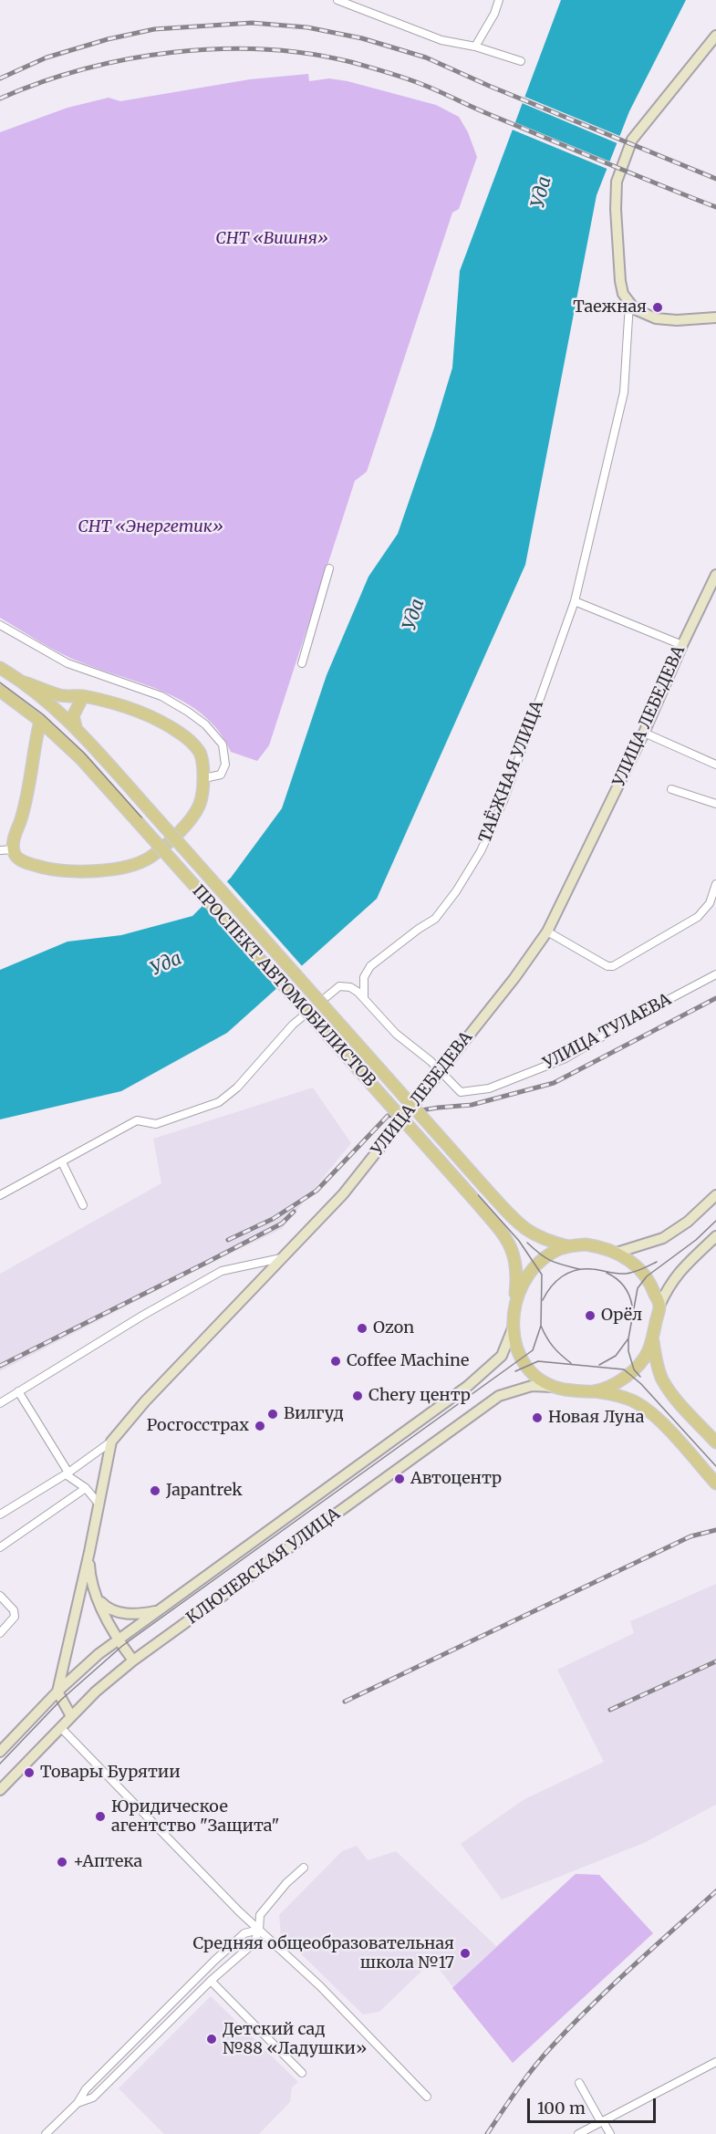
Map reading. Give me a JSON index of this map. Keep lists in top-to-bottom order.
{
  "streets": {
    "main road": ["ПРОСПЕКТ АВТОМОБИЛИСТОВ"],
    "street": [
      "УЛИЦА ЛЕБЕДЕВА",
      "ТАЁЖНАЯ УЛИЦА",
      "УЛИЦА ТУЛАЕВА",
      "КЛЮЧЕВСКАЯ УЛИЦА"
    ]
  },
  "crossings": [
    ["УЛИЦА ЛЕБЕДЕВА", "УЛИЦА ТУЛАЕВА"],
    ["ТАЁЖНАЯ УЛИЦА", "УЛИЦА ТУЛАЕВА"],
    ["ПРОСПЕКТ АВТОМОБИЛИСТОВ", "КЛЮЧЕВСКАЯ УЛИЦА"]
  ],
  "water": ["Уда"],
  "parks": ["СНТ «Вишня»", "СНТ «Энергетик»"],
  "places": [
    "Таежная",
    "Орёл",
    "Ozon",
    "Coffee Machine",
    "Chery центр",
    "Вилгуд",
    "Новая Луна",
    "Росгосстрах",
    "Автоцентр",
    "Japantrek",
    "Товары Бурятии",
    "Юридическое агентство \"Защита\"",
    "+Аптека",
    "Средняя общеобразовательная школа №17",
    "Детский сад №88 «Ладушки»"
  ],
  "scale_bar": "100 m"
}
